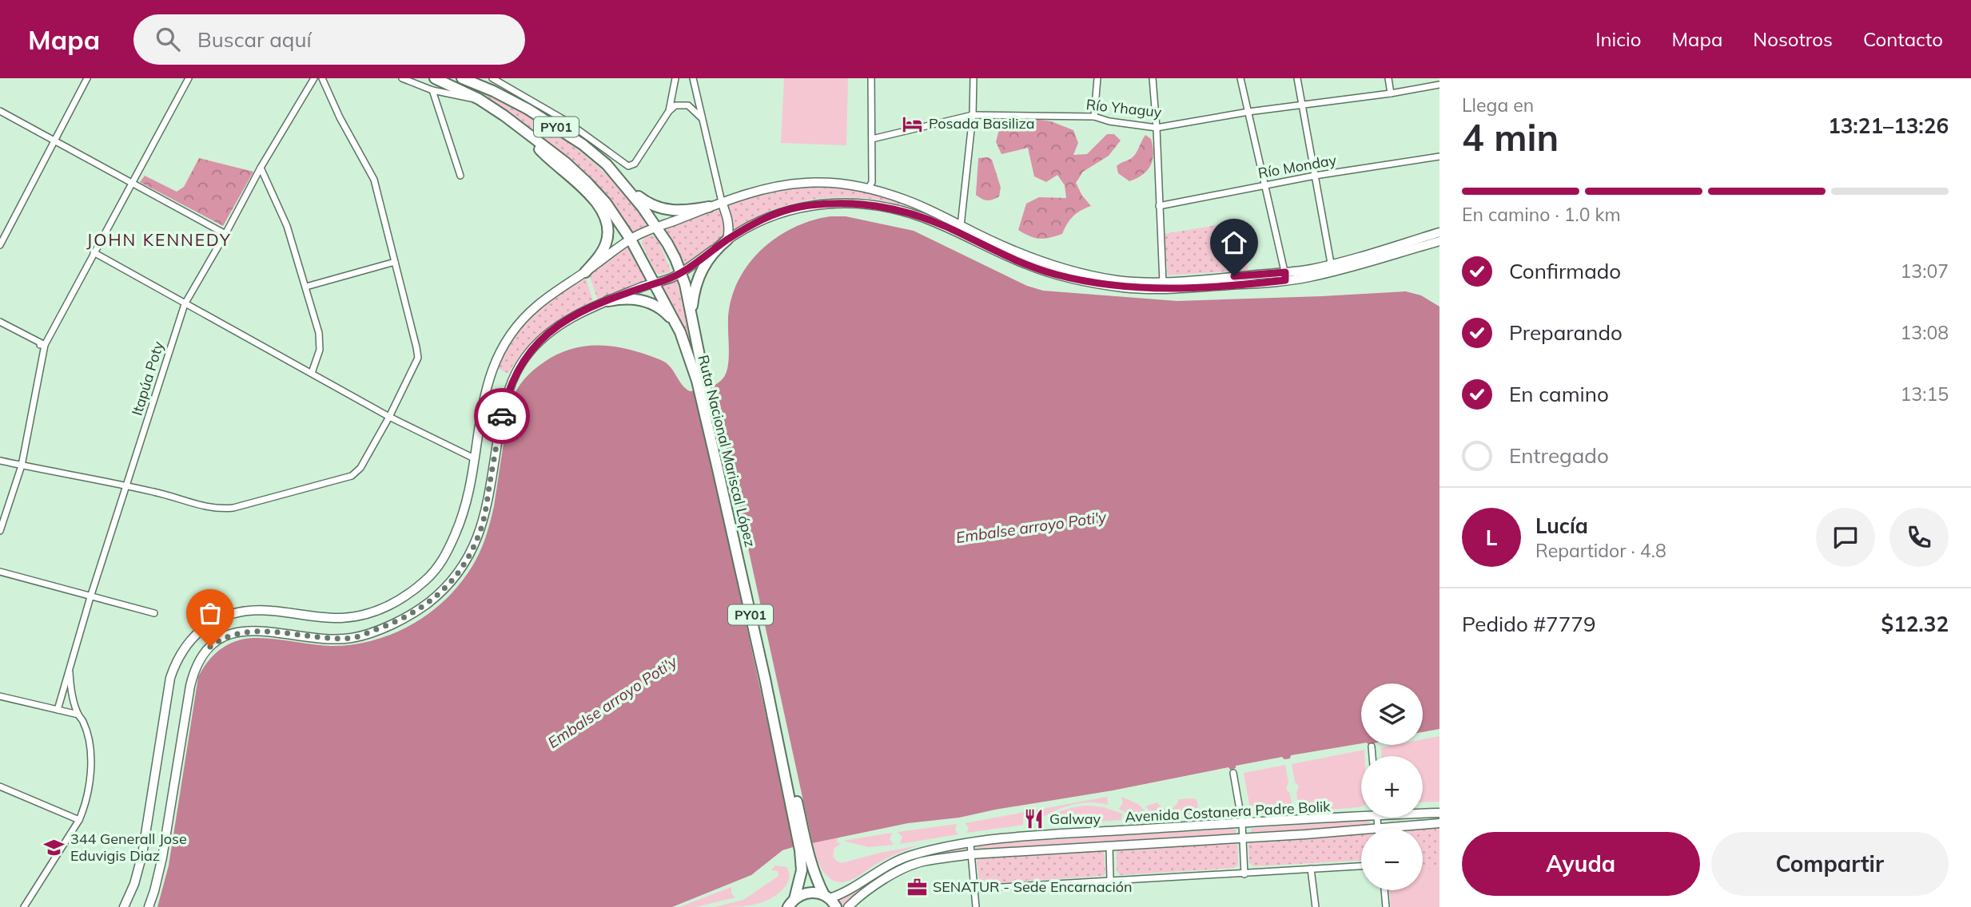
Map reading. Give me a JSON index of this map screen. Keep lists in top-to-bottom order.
{
  "streets": {
    "highway": ["PY01", "Ruta Nacional Mariscal López"],
    "main road": ["Avenida Costanera Padre Bolik"],
    "street": ["Río Yhaguy", "Río Monday", "Itapúa Poty"]
  },
  "crossings": [
    ["Ruta Nacional Mariscal López", "Avenida Costanera Padre Bolik"]
  ],
  "districts": ["JOHN KENNEDY"],
  "water": ["Embalse arroyo Poti'y"],
  "places": {
    "hotel": ["Posada Basiliza"],
    "restaurant": ["Galway"],
    "school or university": ["344 Generall Jose Eduvigis Diaz"],
    "office": ["SENATUR - Sede Encarnación"]
  },
  "page": {
    "header": "Mapa",
    "search": "Buscar aquí",
    "nav": [
      "Inicio",
      "Mapa",
      "Nosotros",
      "Contacto"
    ],
    "heading": ["4 min", "Llega en", "13:21–13:26"],
    "panel": [
      "Lucía",
      "Repartidor · 4.8",
      "Pedido #7779",
      "$12.32"
    ],
    "bar": "En camino · 1.0 km",
    "list": [
      ["Confirmado", "13:07"],
      ["Preparando", "13:08"],
      ["En camino", "13:15"],
      "Entregado"
    ],
    "round": "L",
    "map_buttons": ["+", "−"],
    "buttons": ["Ayuda", "Compartir"]
  }
}
